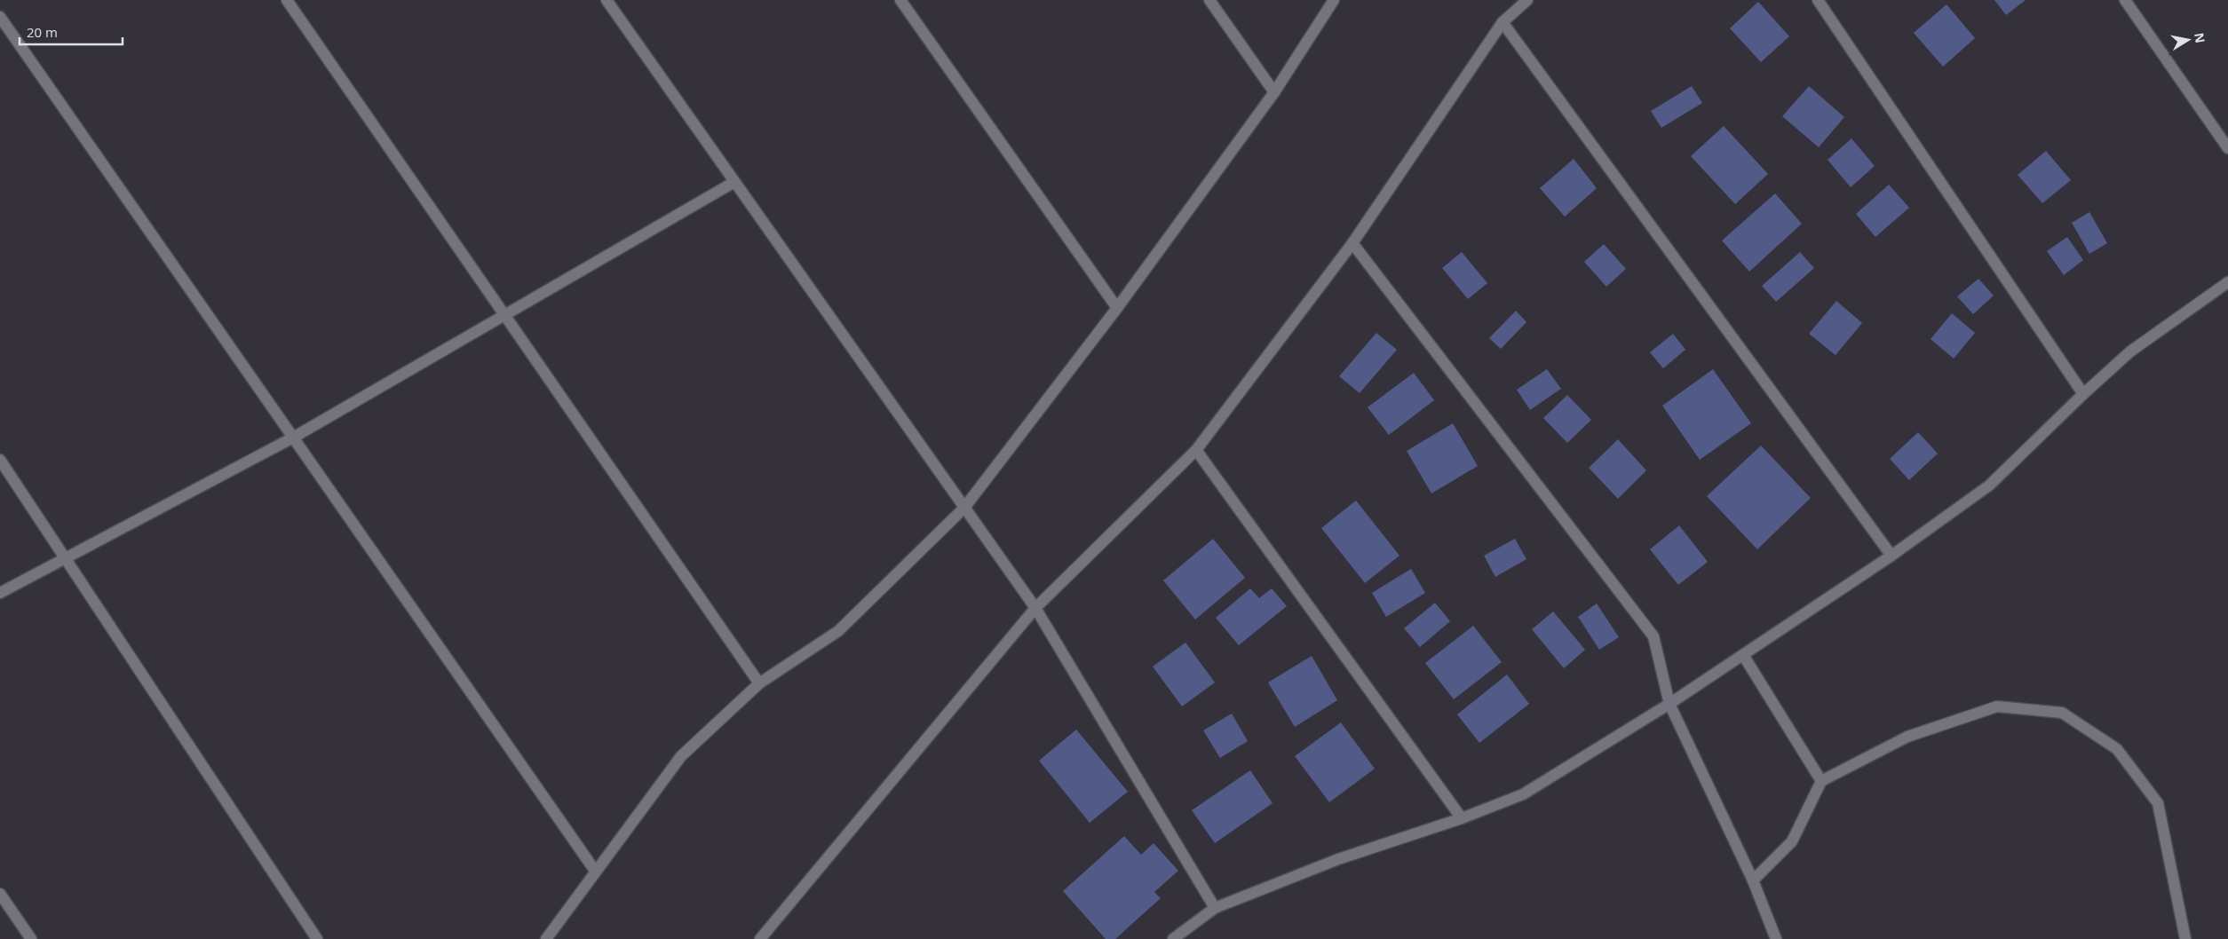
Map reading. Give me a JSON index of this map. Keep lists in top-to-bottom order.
{
  "scale_bar": "20 m",
  "north": "right"
}
